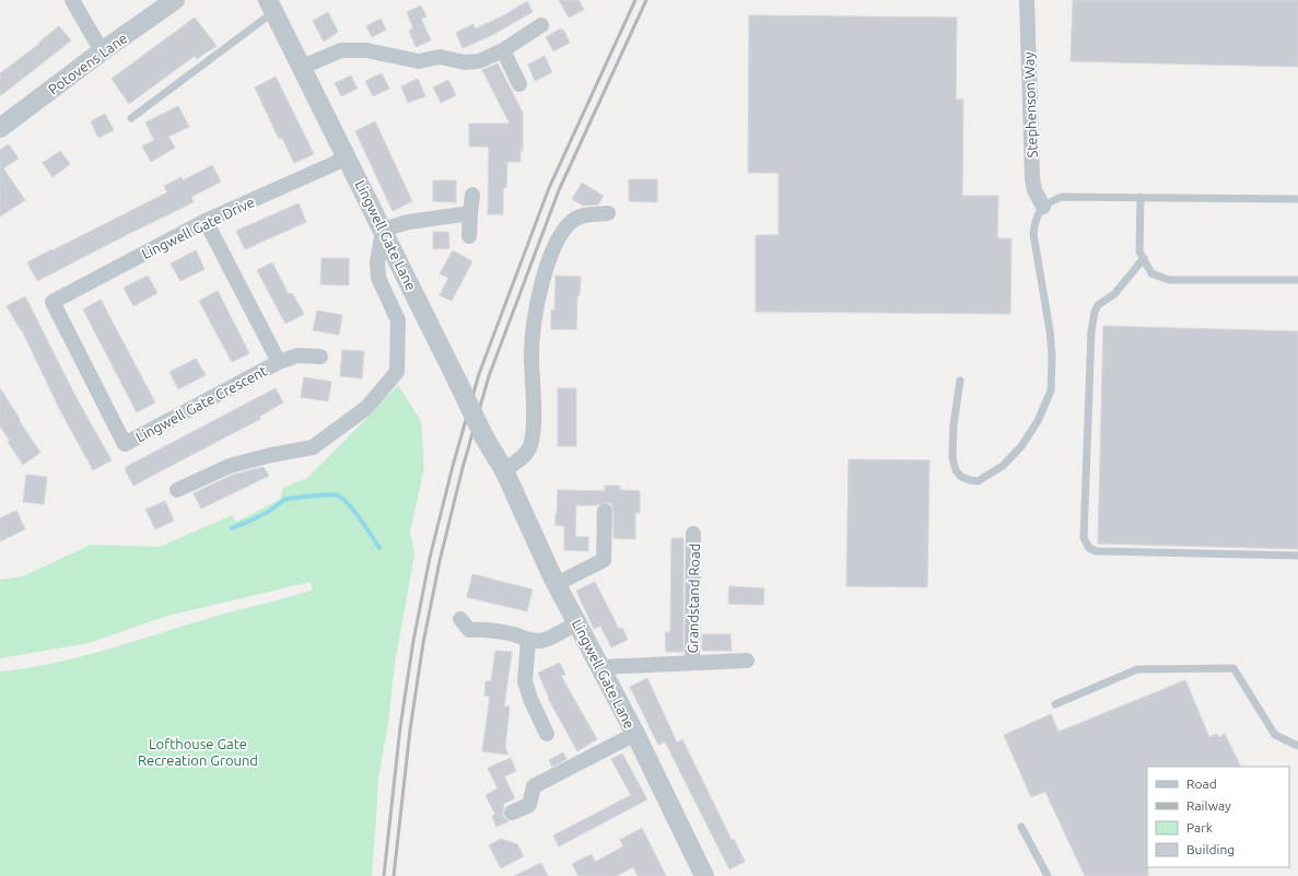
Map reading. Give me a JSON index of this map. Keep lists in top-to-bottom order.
{
  "streets": {
    "street": [
      "Potovens Lane",
      "Stephenson Way",
      "Lingwell Gate Drive",
      "Lingwell Gate Lane",
      "Lingwell Gate Crescent",
      "Grandstand Road"
    ]
  },
  "crossings": [
    ["Lingwell Gate Drive", "Lingwell Gate Lane"],
    ["Lingwell Gate Drive", "Lingwell Gate Crescent"],
    ["Lingwell Gate Lane", "Grandstand Road"]
  ],
  "parks": ["Lofthouse Gate Recreation Ground"],
  "legend": [
    "Road",
    "Railway",
    "Park",
    "Building"
  ]
}
